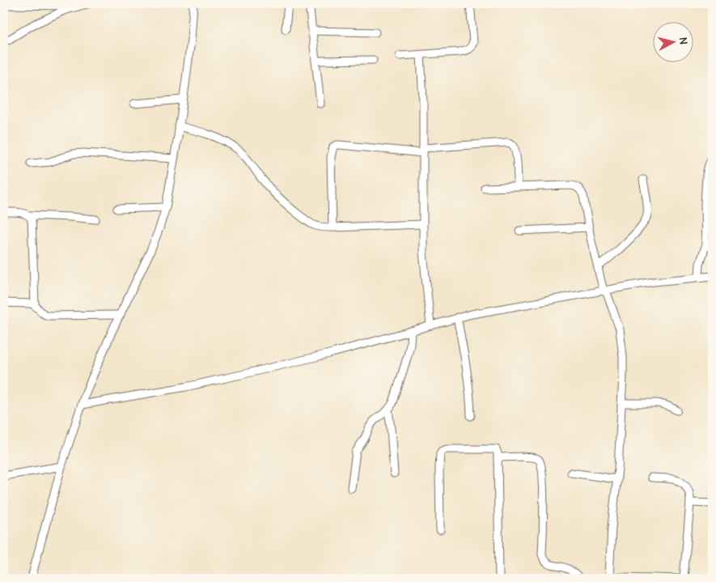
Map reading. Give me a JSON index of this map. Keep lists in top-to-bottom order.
{
  "north": "right"
}
